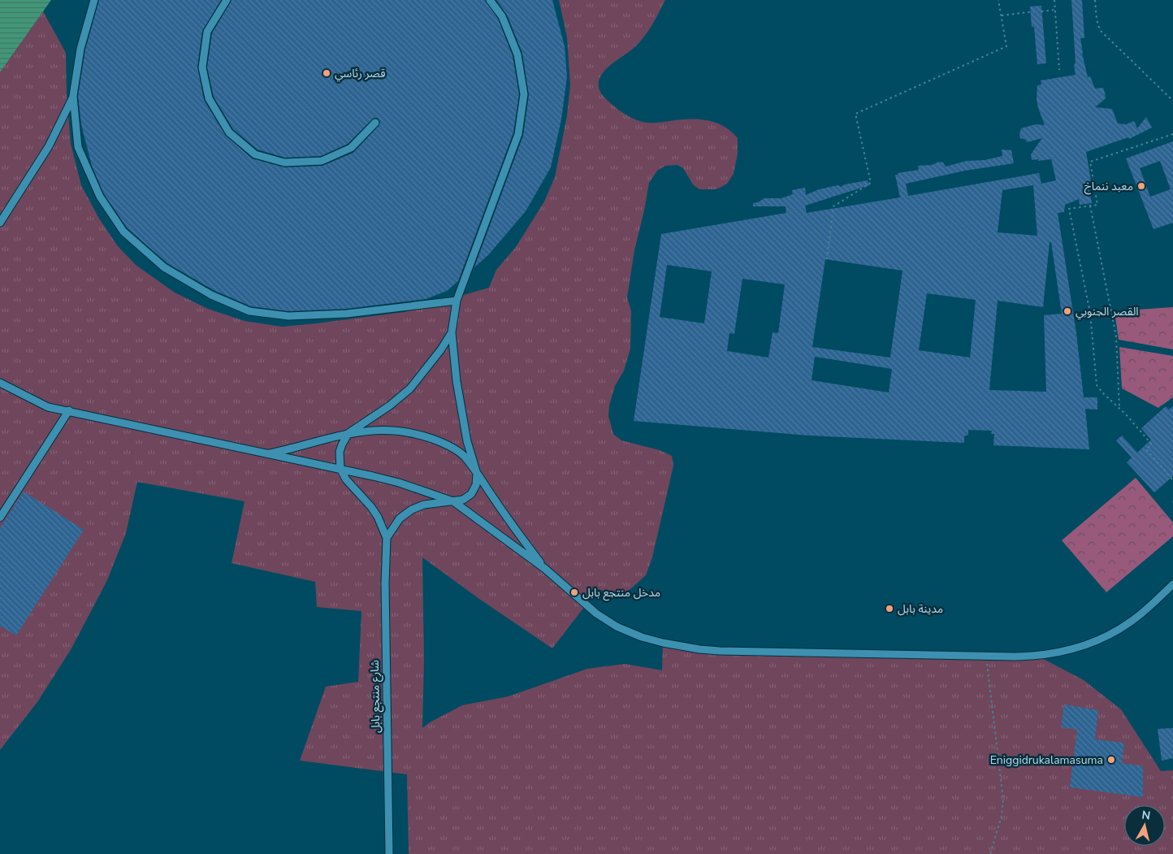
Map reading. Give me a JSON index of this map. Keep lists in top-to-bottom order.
{
  "streets": {
    "street": ["شارع منتجع بابل"]
  },
  "places": [
    "قصر رئاسي",
    "معبد ننماخ",
    "القصر الجنوبي",
    "مدخل منتجع بابل",
    "مدينة بابل",
    "Eniggidrukalamasuma"
  ],
  "north": "top"
}
